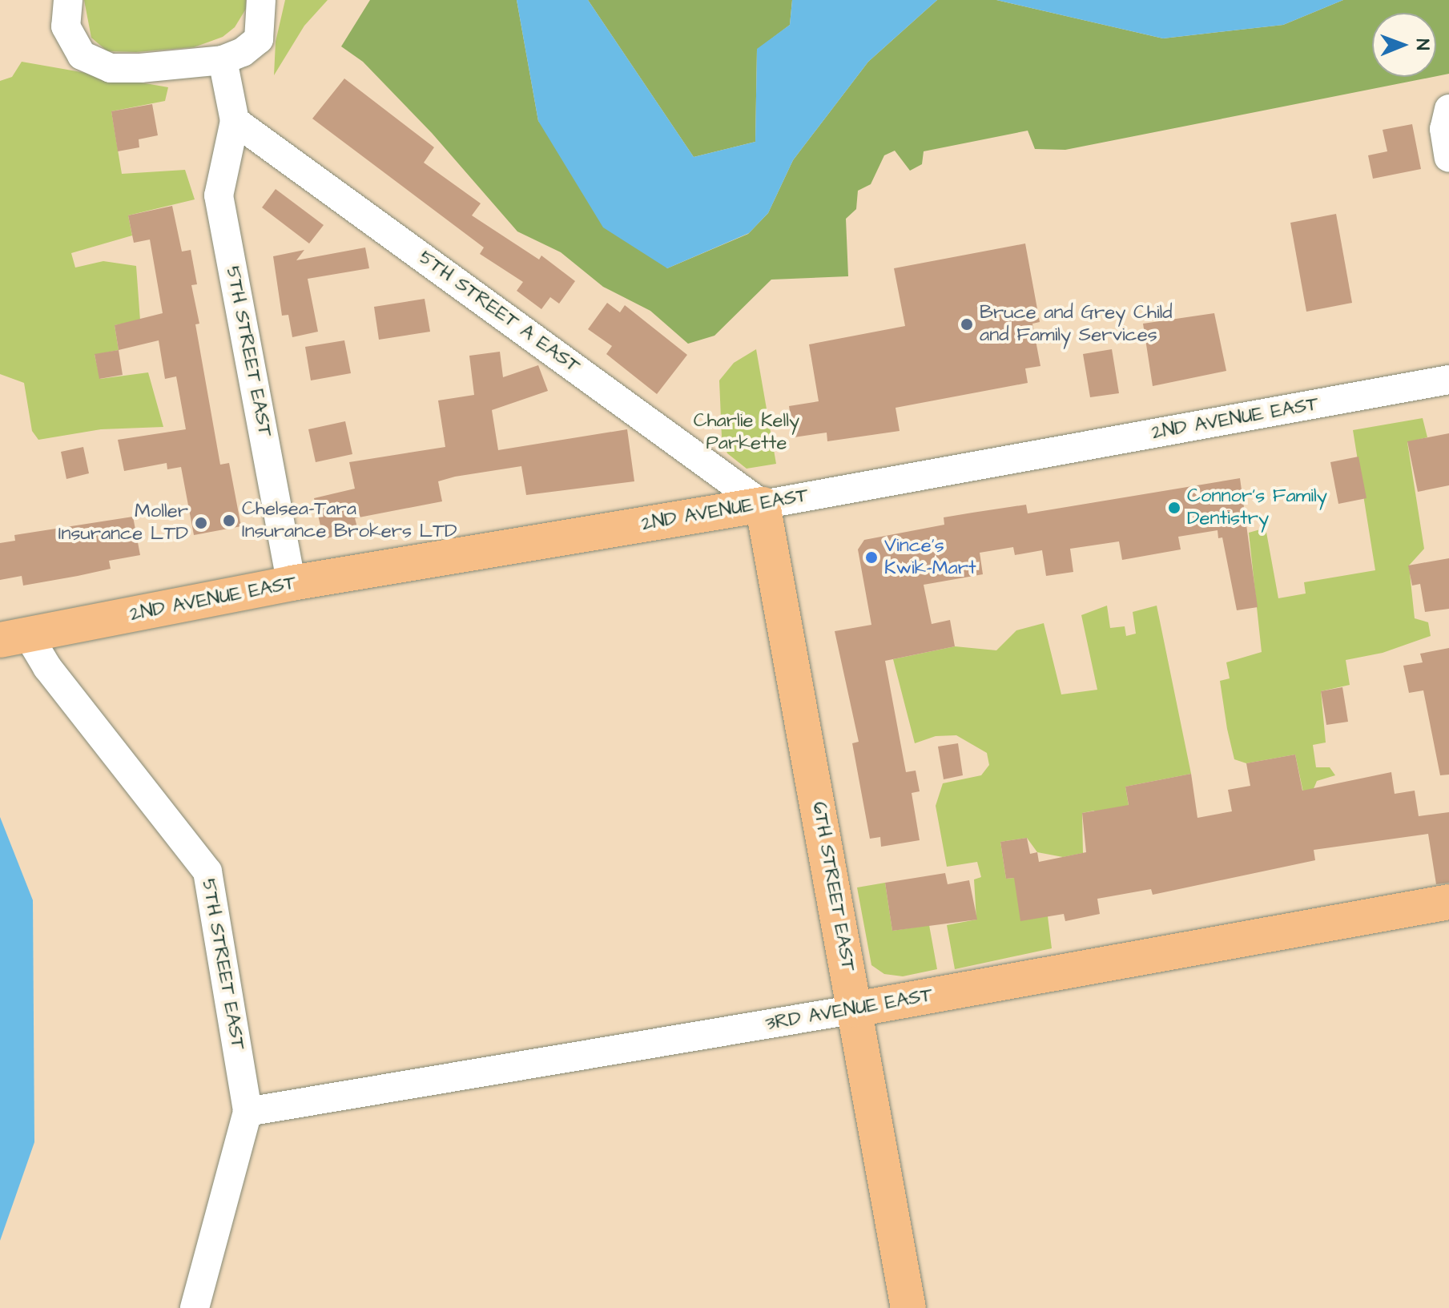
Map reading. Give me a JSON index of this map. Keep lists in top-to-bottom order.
{
  "streets": {
    "main road": ["2ND AVENUE EAST", "6TH STREET EAST", "3RD AVENUE EAST"],
    "street": ["5TH STREET A EAST", "5TH STREET EAST"]
  },
  "crossings": [
    ["5TH STREET A EAST", "5TH STREET EAST"],
    ["5TH STREET A EAST", "2ND AVENUE EAST"],
    ["5TH STREET A EAST", "6TH STREET EAST"],
    ["5TH STREET EAST", "2ND AVENUE EAST"],
    ["5TH STREET EAST", "3RD AVENUE EAST"],
    ["2ND AVENUE EAST", "6TH STREET EAST"],
    ["6TH STREET EAST", "3RD AVENUE EAST"]
  ],
  "parks": ["Charlie Kelly Parkette"],
  "places": [
    "Bruce and Grey Child and Family Services",
    "Connor's Family Dentistry",
    "Chelsea-Tara Insurance Brokers LTD",
    "Moller Insurance LTD",
    "Vince's Kwik-Mart"
  ],
  "north": "right"
}
